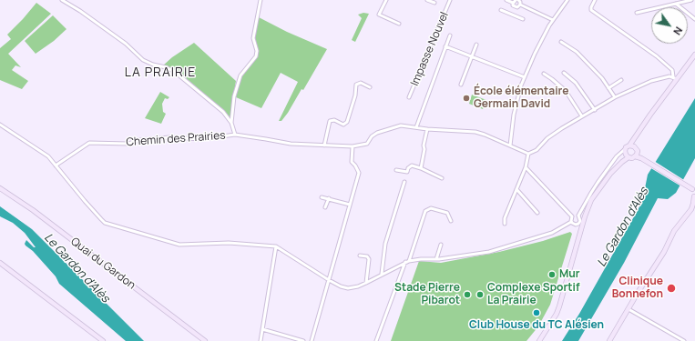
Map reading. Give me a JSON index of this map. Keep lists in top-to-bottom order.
{
  "streets": {
    "main road": ["Quai du Gardon"],
    "street": ["Impasse Nouvel", "Chemin des Prairies"]
  },
  "districts": ["LA PRAIRIE"],
  "water": ["Le Gardon d'Alès"],
  "places": [
    "École élémentaire Germain David",
    "Mur",
    "Clinique Bonnefon",
    "Stade Pierre Pibarot",
    "Complexe Sportif La Prairie",
    "Club House du TC Alésien"
  ],
  "north": "bottom right"
}
